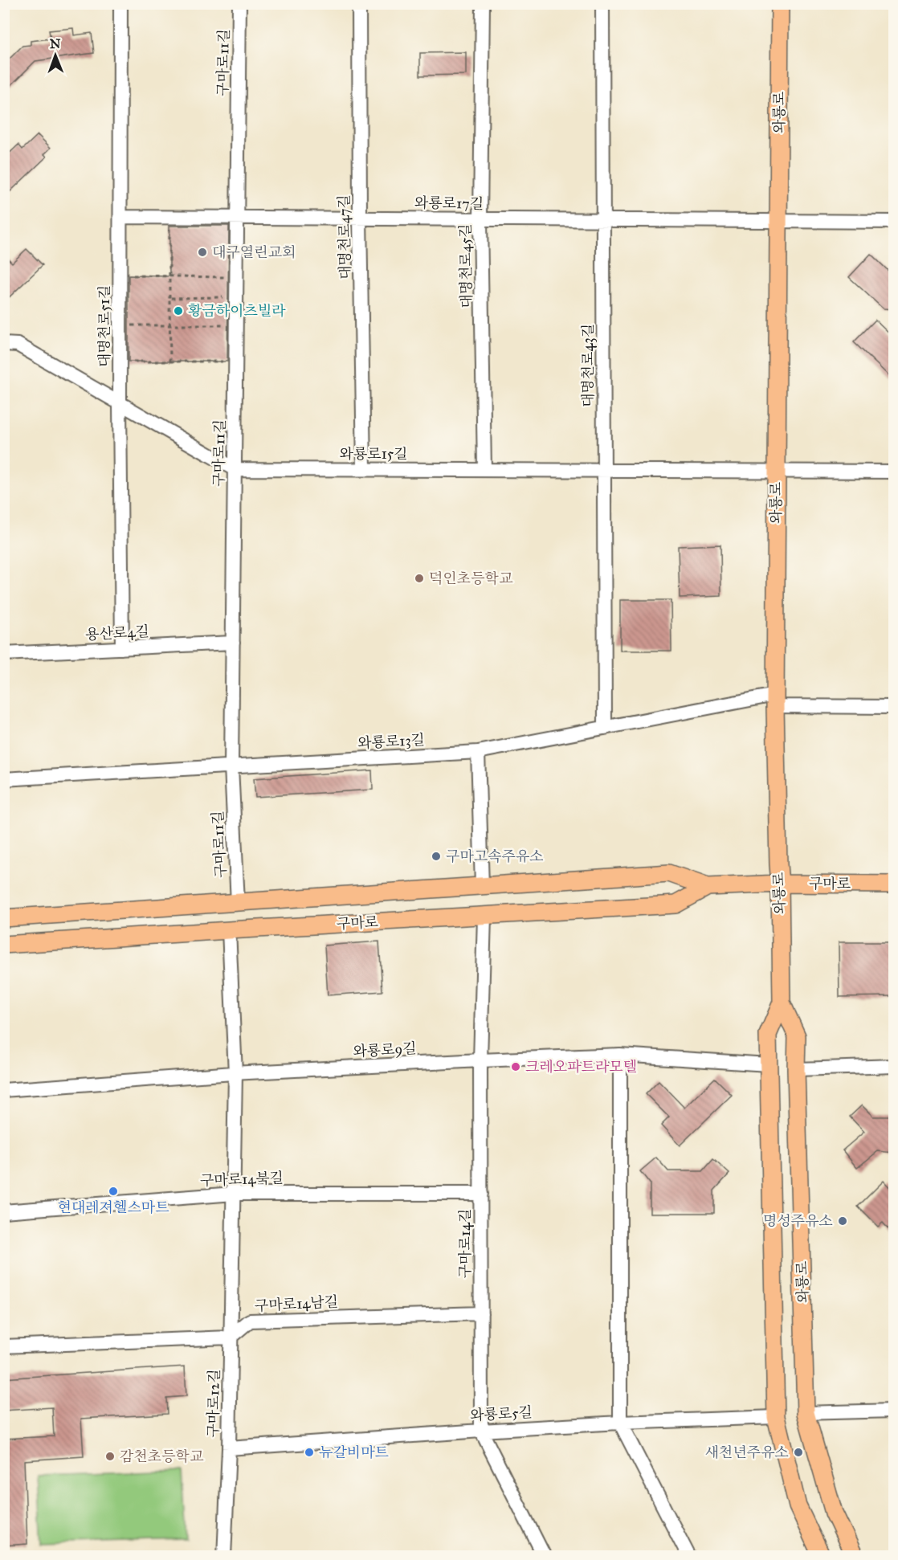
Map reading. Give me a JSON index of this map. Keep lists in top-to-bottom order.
{
  "streets": {
    "main road": ["와룡로", "구마로"],
    "street": [
      "구마로11길",
      "와룡로17길",
      "대명천로47길",
      "대명천로45길",
      "대명천로51길",
      "대명천로43길",
      "와룡로15길",
      "용산로4길",
      "와룡로13길",
      "와룡로9길",
      "구마로14북길",
      "구마로14길",
      "구마로14남길",
      "구마로12길",
      "와룡로5길"
    ]
  },
  "crossings": [
    ["구마로11길", "와룡로17길"],
    ["구마로11길", "와룡로15길"],
    ["구마로11길", "용산로4길"],
    ["구마로11길", "와룡로13길"],
    ["구마로11길", "구마로"],
    ["와룡로", "와룡로17길"],
    ["와룡로", "와룡로15길"],
    ["와룡로", "와룡로13길"],
    ["와룡로", "구마로"],
    ["와룡로", "와룡로9길"],
    ["와룡로", "와룡로5길"],
    ["와룡로17길", "대명천로47길"],
    ["와룡로17길", "대명천로45길"],
    ["와룡로17길", "대명천로51길"],
    ["와룡로17길", "대명천로43길"],
    ["대명천로47길", "와룡로15길"],
    ["대명천로45길", "와룡로15길"],
    ["대명천로51길", "와룡로15길"],
    ["대명천로51길", "용산로4길"],
    ["대명천로43길", "와룡로15길"],
    ["대명천로43길", "와룡로13길"],
    ["구마로", "구마로14길"],
    ["구마로", "구마로12길"],
    ["와룡로9길", "구마로14길"],
    ["와룡로9길", "구마로12길"],
    ["구마로14북길", "구마로14길"],
    ["구마로14북길", "구마로12길"],
    ["구마로14길", "구마로14남길"],
    ["구마로14길", "와룡로5길"],
    ["구마로14남길", "구마로12길"],
    ["구마로12길", "와룡로5길"]
  ],
  "places": [
    "대구열린교회",
    "황금하이츠빌라",
    "덕인초등학교",
    "구마고속주유소",
    "크레오파트라모텔",
    "현대레져헬스마트",
    "명성주유소",
    "뉴갈비마트",
    "새천년주유소",
    "감천초등학교"
  ],
  "north": "top"
}
